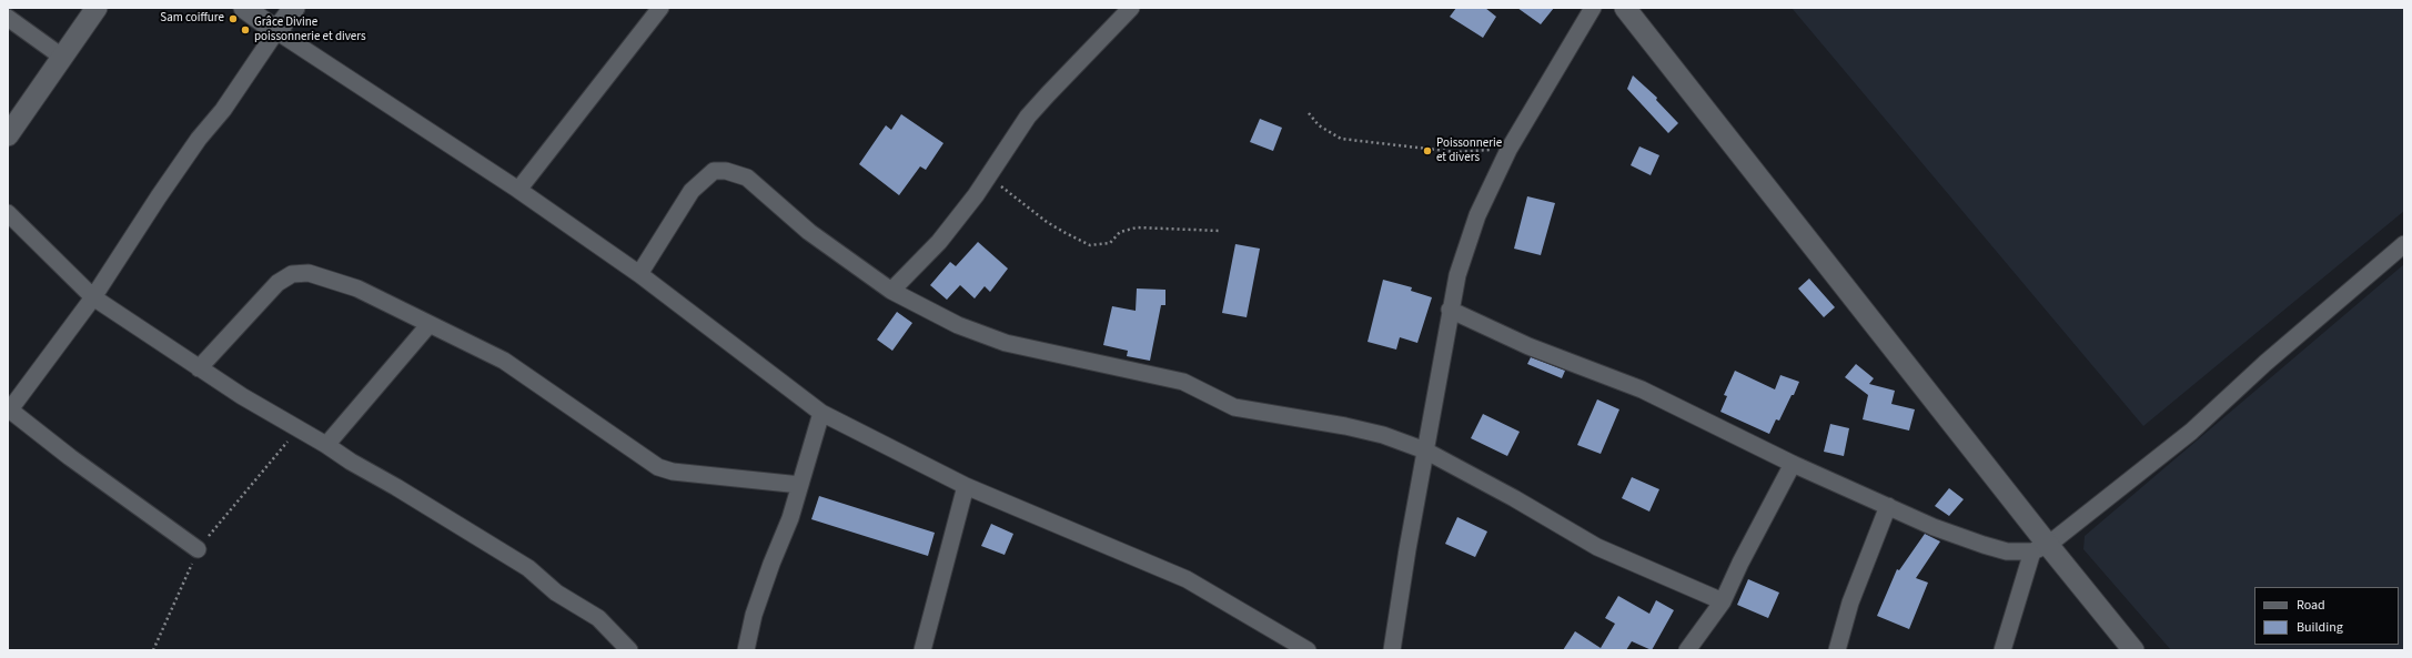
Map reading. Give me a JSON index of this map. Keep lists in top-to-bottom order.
{
  "places": ["Sam coiffure", "Grâce Divine poissonnerie et divers", "Poissonnerie et divers"],
  "legend": ["Road", "Building"]
}
